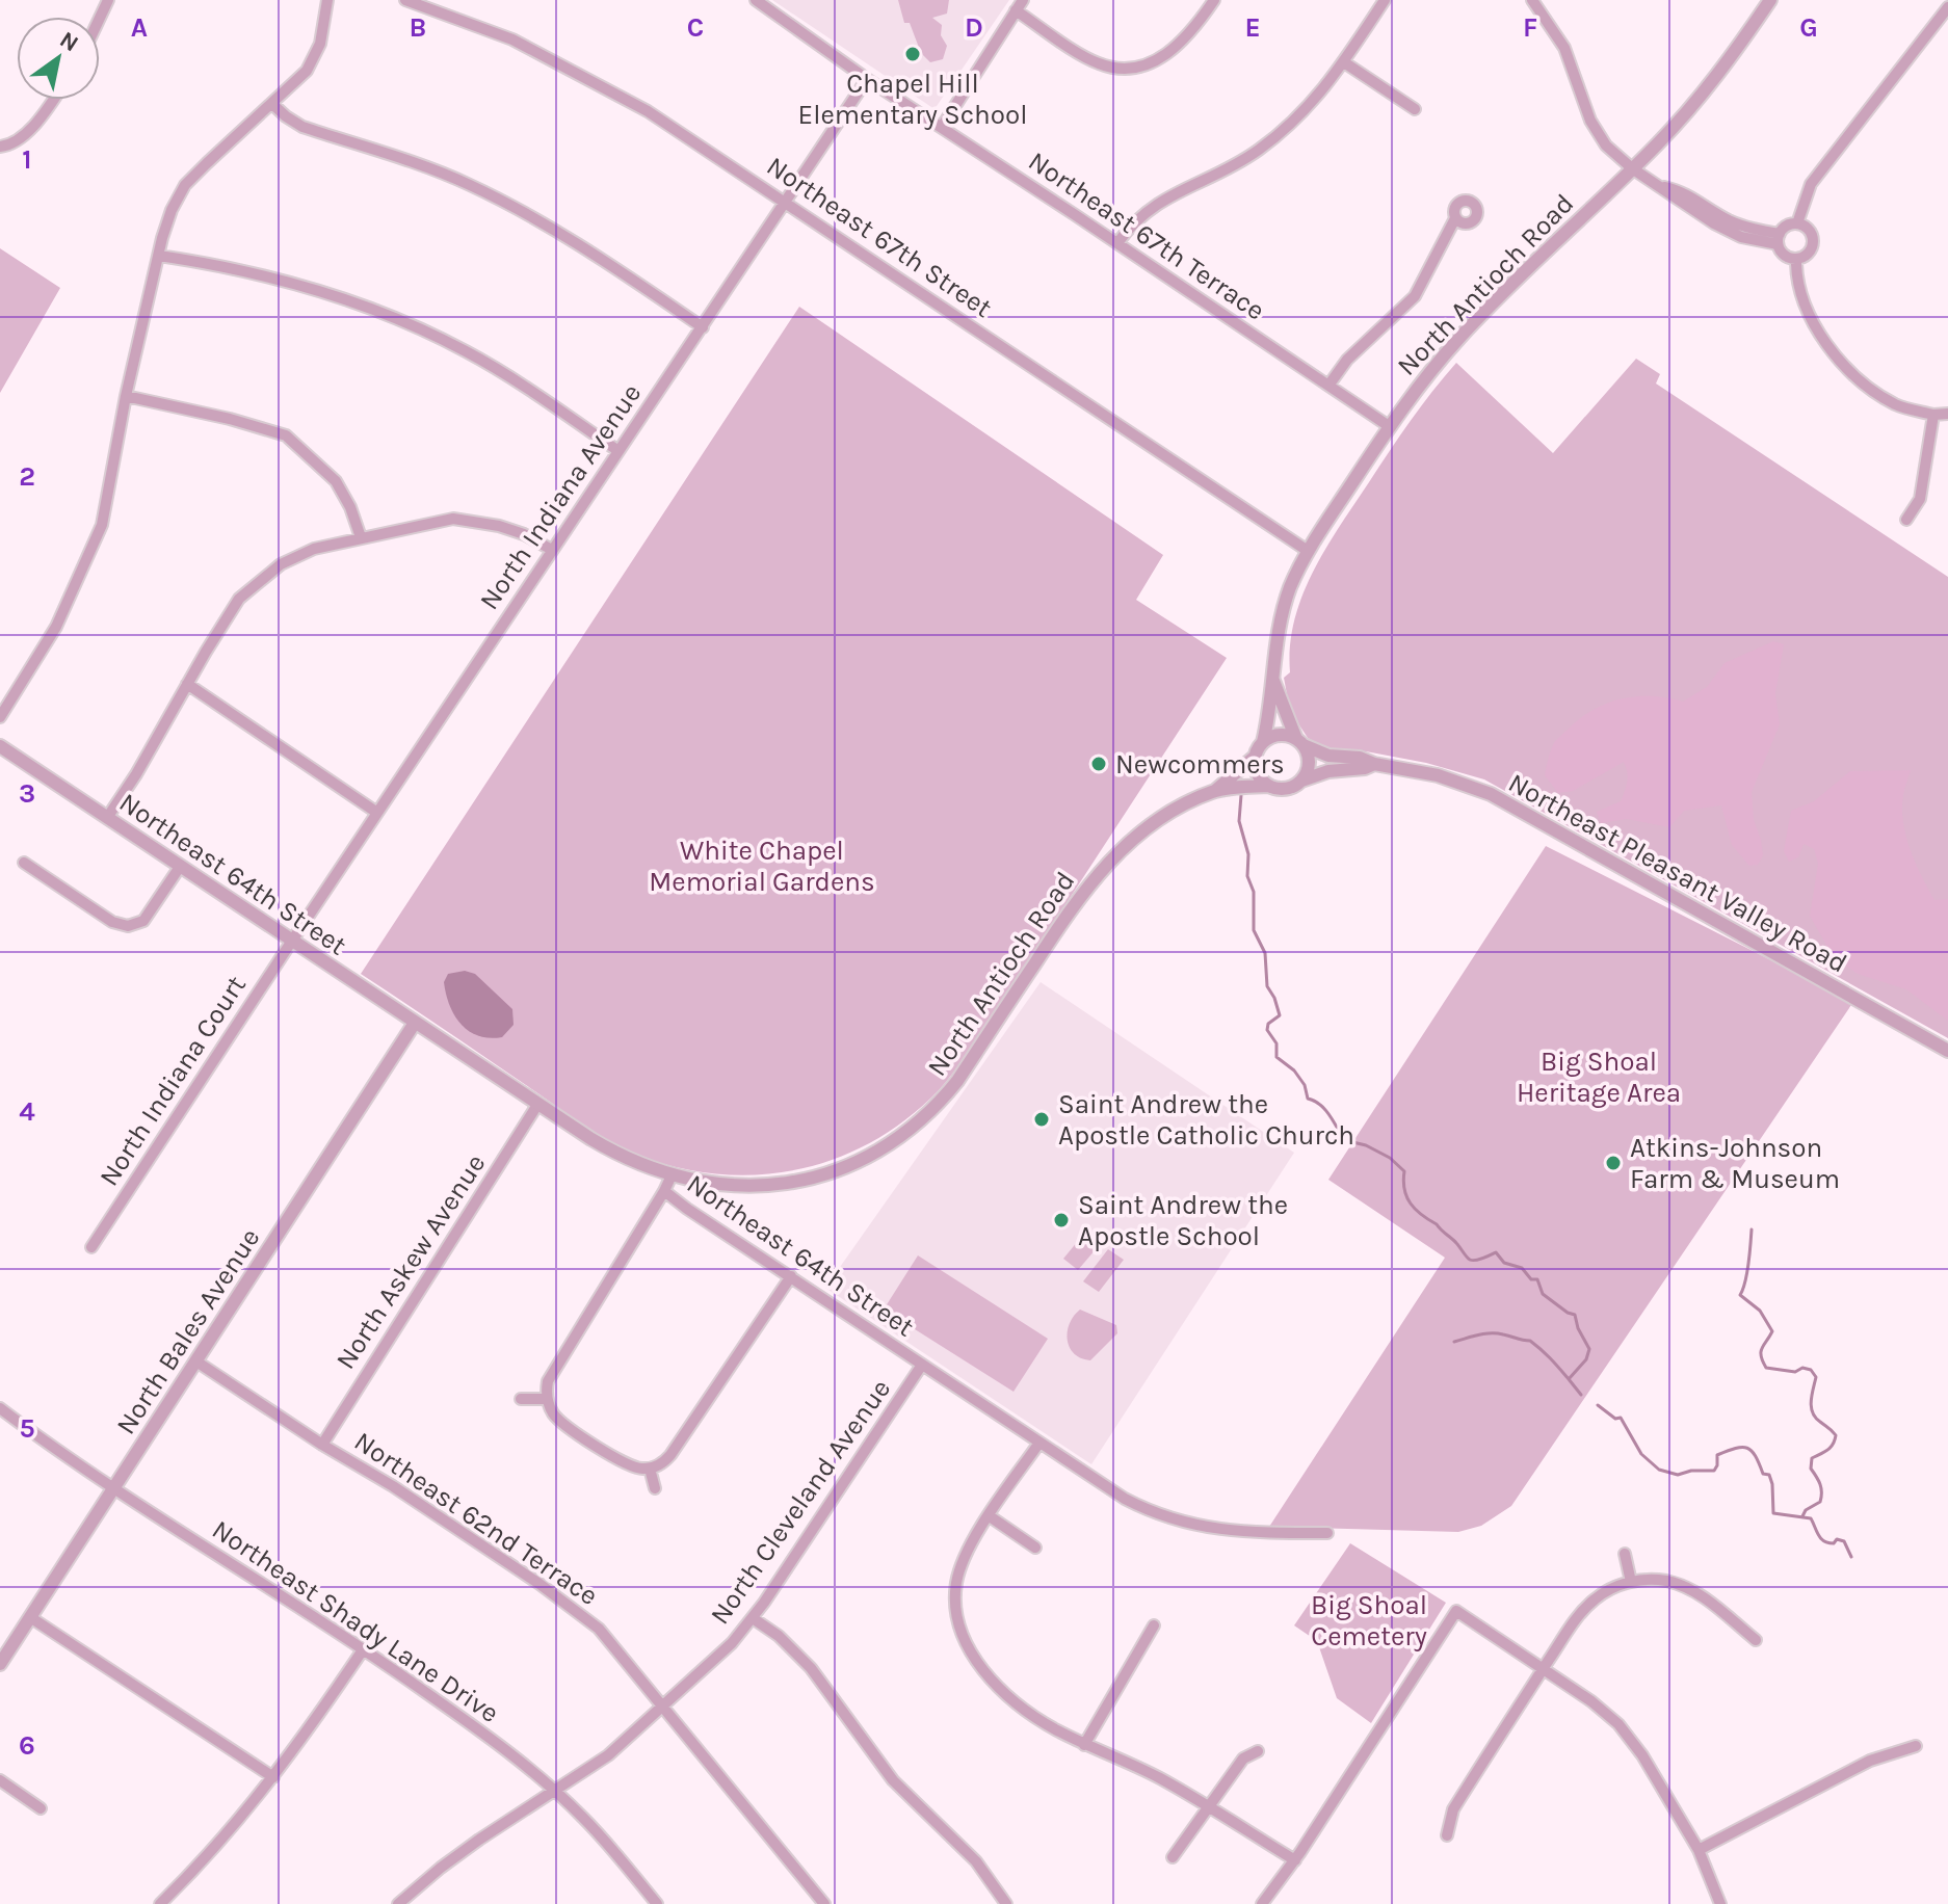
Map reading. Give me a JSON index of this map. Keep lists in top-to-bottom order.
{
  "streets": {
    "street": [
      "Northeast 67th Terrace",
      "Northeast 67th Street",
      "North Antioch Road",
      "North Indiana Avenue",
      "Northeast Pleasant Valley Road",
      "Northeast 64th Street",
      "North Indiana Court",
      "North Askew Avenue",
      "North Bales Avenue",
      "North Cleveland Avenue",
      "Northeast 62nd Terrace",
      "Northeast Shady Lane Drive"
    ]
  },
  "crossings": [
    ["Northeast 67th Terrace", "North Antioch Road"],
    ["Northeast 67th Terrace", "North Indiana Avenue"],
    ["Northeast 67th Street", "North Antioch Road"],
    ["Northeast 67th Street", "North Indiana Avenue"],
    ["North Antioch Road", "Northeast Pleasant Valley Road"],
    ["North Antioch Road", "Northeast 64th Street"],
    ["North Indiana Avenue", "Northeast 64th Street"],
    ["North Indiana Avenue", "North Indiana Court"],
    ["Northeast 64th Street", "North Indiana Court"],
    ["Northeast 64th Street", "North Askew Avenue"],
    ["Northeast 64th Street", "North Bales Avenue"],
    ["Northeast 64th Street", "North Cleveland Avenue"],
    ["North Askew Avenue", "Northeast 62nd Terrace"],
    ["North Bales Avenue", "Northeast 62nd Terrace"],
    ["North Bales Avenue", "Northeast Shady Lane Drive"],
    ["North Cleveland Avenue", "Northeast 62nd Terrace"],
    ["North Cleveland Avenue", "Northeast Shady Lane Drive"]
  ],
  "parks": ["White Chapel Memorial Gardens", "Big Shoal Heritage Area", "Big Shoal Cemetery"],
  "places": [
    "Chapel Hill Elementary School",
    "Newcommers",
    "Saint Andrew the Apostle Catholic Church",
    "Atkins-Johnson Farm & Museum",
    "Saint Andrew the Apostle School"
  ],
  "north": "top right",
  "grid": {
    "columns": [
      "A",
      "B",
      "C",
      "D",
      "E",
      "F",
      "G"
    ],
    "rows": [
      "1",
      "2",
      "3",
      "4",
      "5",
      "6"
    ]
  }
}
